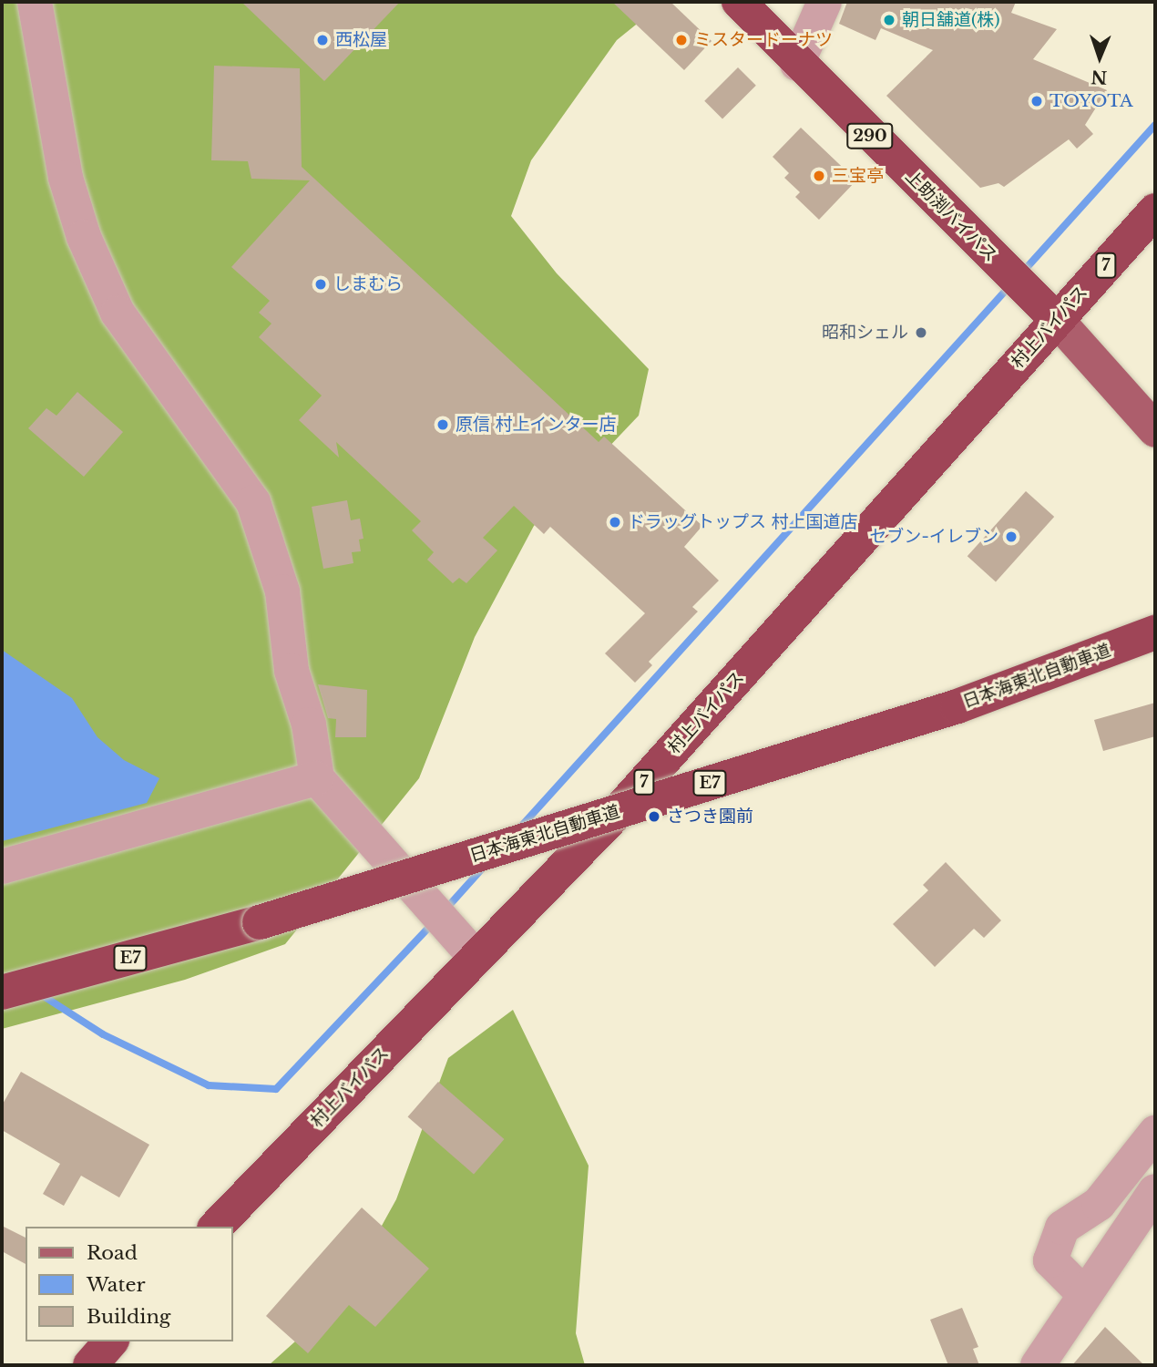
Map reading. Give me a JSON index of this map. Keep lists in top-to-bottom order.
{
  "streets": {
    "highway": [
      "290",
      "上助渕バイパス",
      "7",
      "村上バイパス",
      "日本海東北自動車道",
      "E7"
    ]
  },
  "crossings": [
    ["上助渕バイパス", "村上バイパス"]
  ],
  "places": [
    "朝日舗道(株)",
    "西松屋",
    "ミスタードーナツ",
    "TOYOTA",
    "三宝亭",
    "しまむら",
    "昭和シェル",
    "原信 村上インター店",
    "ドラッグトップス 村上国道店",
    "セブン-イレブン",
    "さつき園前"
  ],
  "legend": ["Road", "Water", "Building"],
  "north": "bottom"
}
